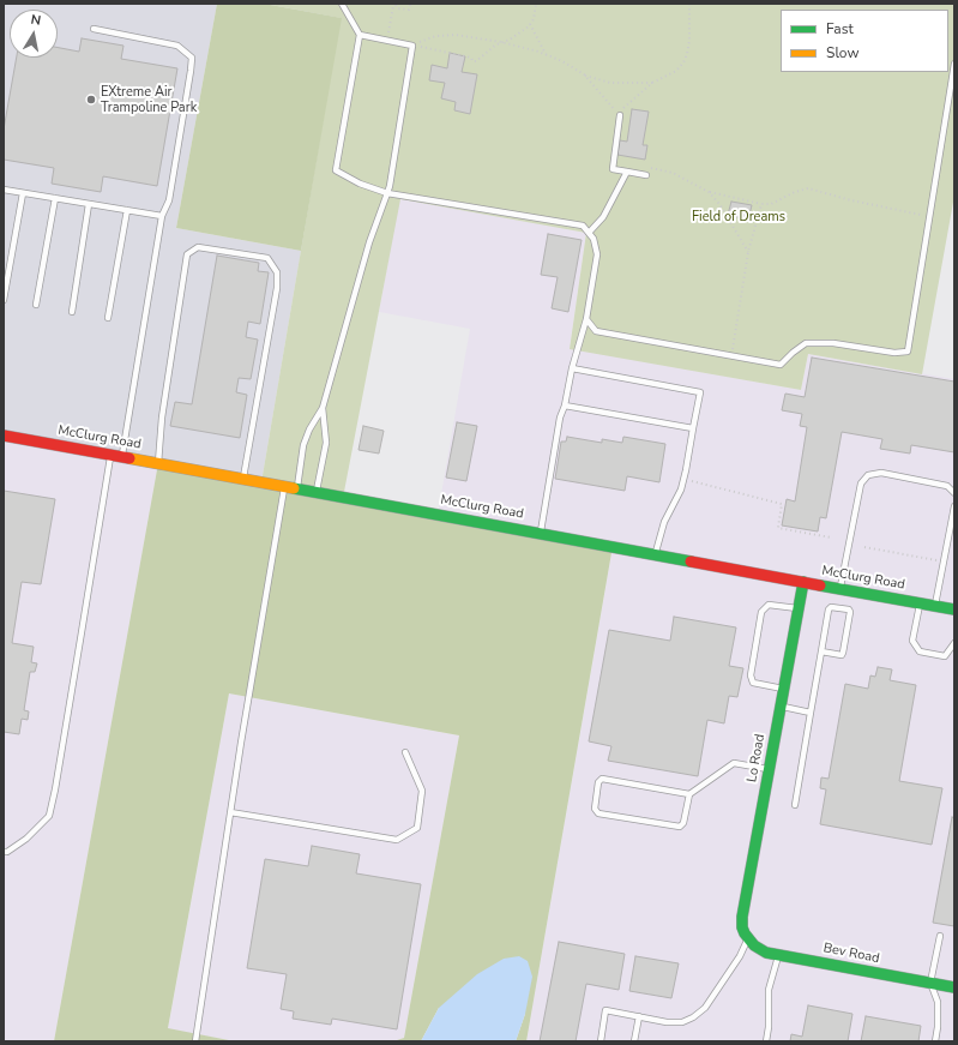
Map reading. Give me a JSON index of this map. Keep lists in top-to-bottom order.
{
  "streets": {
    "street": ["McClurg Road", "Lo Road", "Bev Road"]
  },
  "crossings": [
    ["McClurg Road", "Lo Road"],
    ["Lo Road", "Bev Road"]
  ],
  "parks": ["Field of Dreams"],
  "places": ["EXtreme Air Trampoline Park"],
  "legend": ["Fast", "Slow"],
  "north": "top"
}
